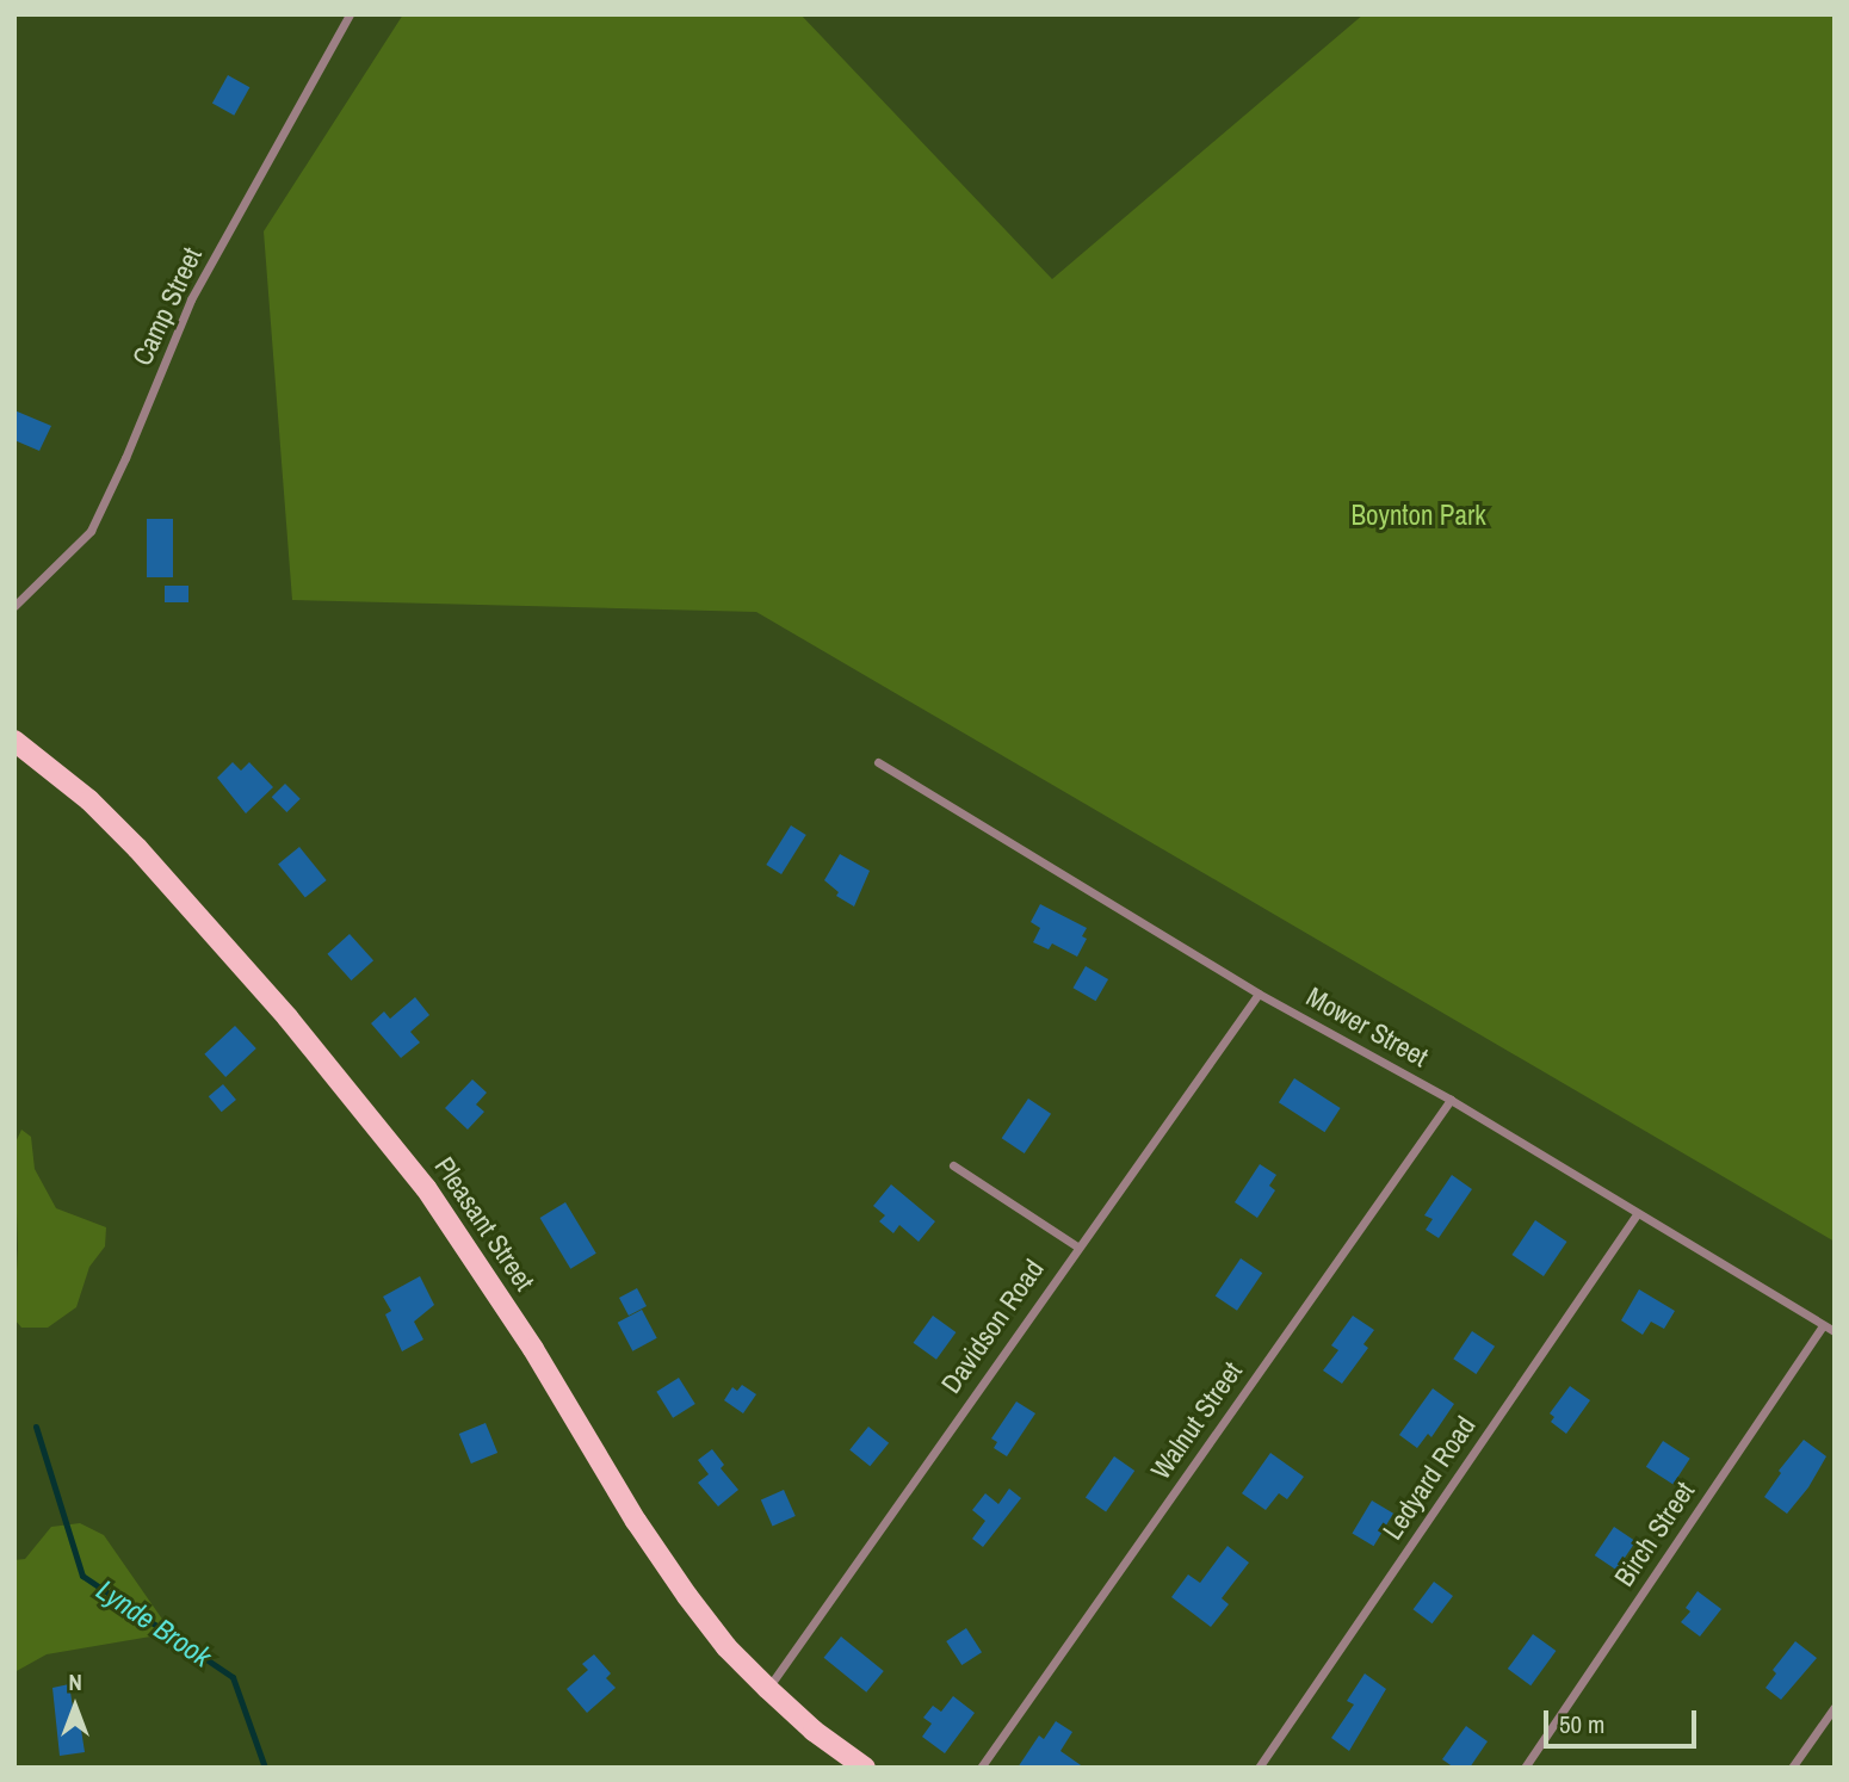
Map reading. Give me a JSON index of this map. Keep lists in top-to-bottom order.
{
  "streets": {
    "main road": ["Pleasant Street"],
    "street": [
      "Camp Street",
      "Mower Street",
      "Davidson Road",
      "Walnut Street",
      "Ledyard Road",
      "Birch Street"
    ]
  },
  "crossings": [
    ["Mower Street", "Davidson Road"],
    ["Mower Street", "Walnut Street"],
    ["Mower Street", "Ledyard Road"],
    ["Mower Street", "Birch Street"],
    ["Pleasant Street", "Davidson Road"]
  ],
  "water": ["Lynde Brook"],
  "parks": ["Boynton Park"],
  "scale_bar": "50 m",
  "north": "top"
}
